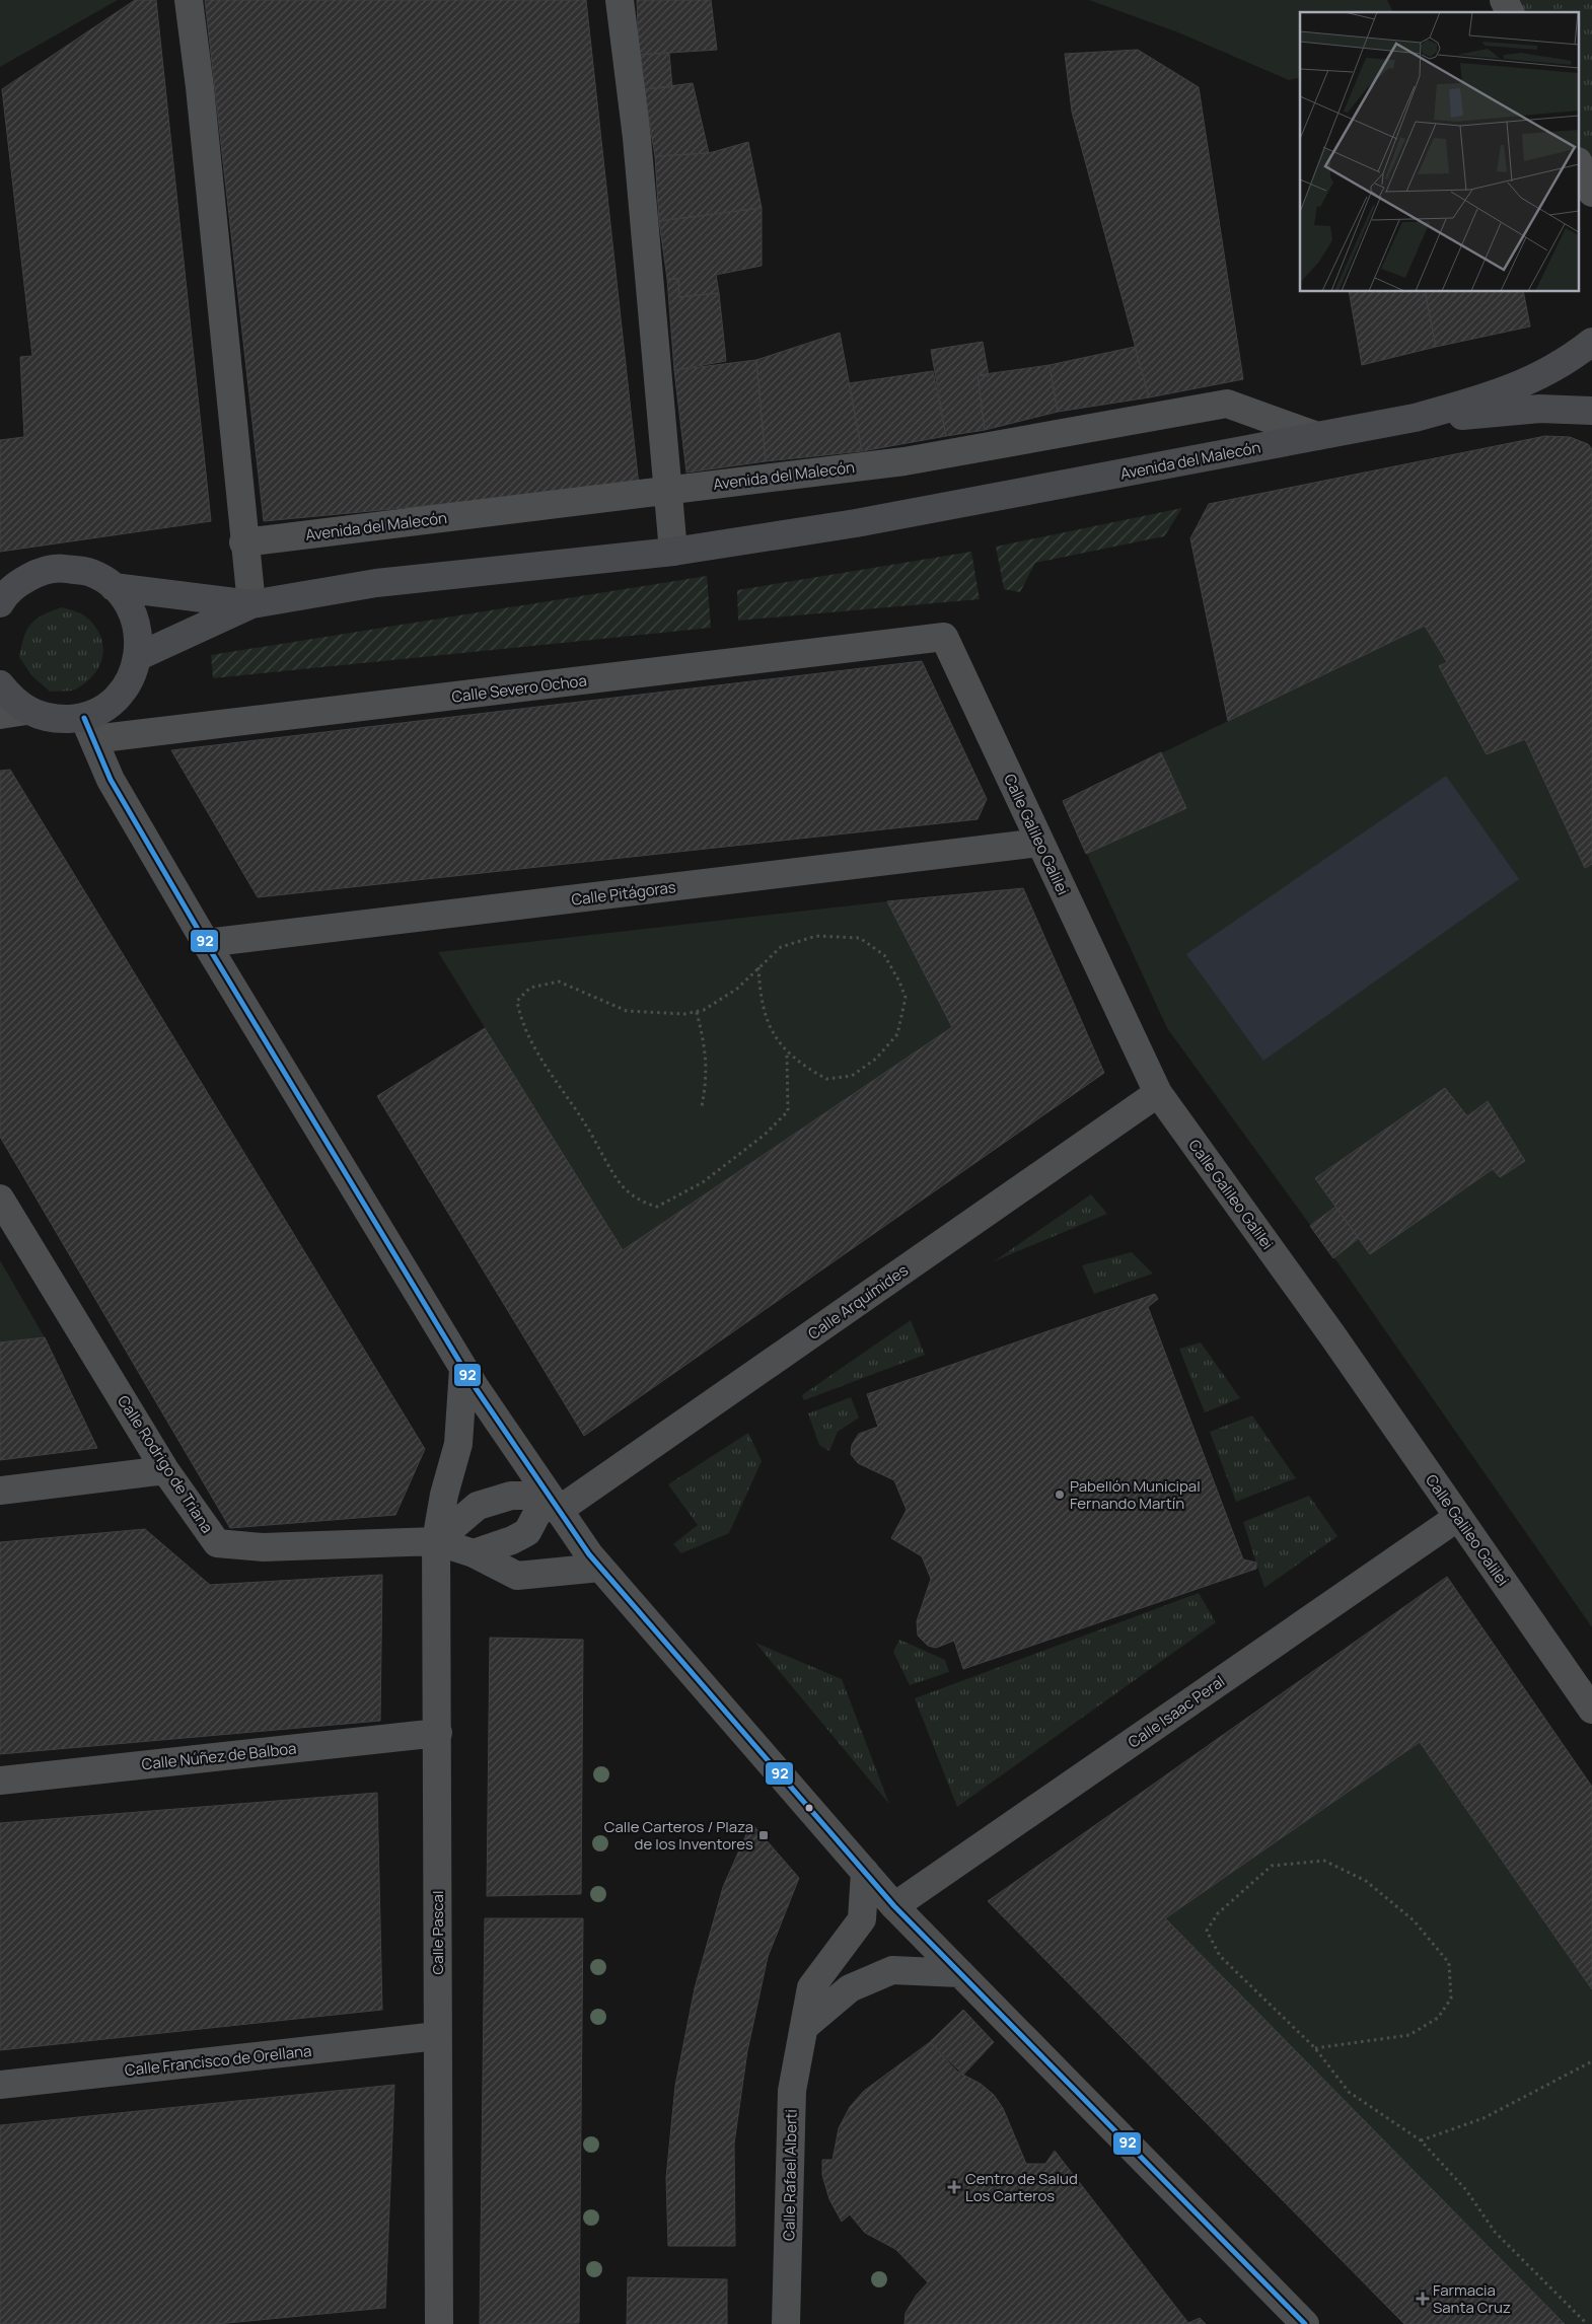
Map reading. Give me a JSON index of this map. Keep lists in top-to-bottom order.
{
  "streets": {
    "main road": ["Avenida del Malecón"],
    "street": [
      "Calle Severo Ochoa",
      "Calle Galileo Galilei",
      "Calle Pitágoras",
      "Calle Arquímides",
      "Calle Rodrigo de Triana",
      "Calle Isaac Peral",
      "Calle Núñez de Balboa",
      "Calle Pascal",
      "Calle Francisco de Orellana",
      "Calle Rafael Alberti"
    ]
  },
  "crossings": [
    ["Calle Severo Ochoa", "Calle Galileo Galilei"],
    ["Calle Galileo Galilei", "Calle Pitágoras"],
    ["Calle Galileo Galilei", "Calle Arquímides"],
    ["Calle Galileo Galilei", "Calle Isaac Peral"],
    ["Calle Rodrigo de Triana", "Calle Pascal"],
    ["Calle Núñez de Balboa", "Calle Pascal"],
    ["Calle Pascal", "Calle Francisco de Orellana"]
  ],
  "places": {
    "other": ["Pabellón Municipal Fernando Martín"],
    "transit": ["Calle Carteros / Plaza de los Inventores"],
    "health": ["Centro de Salud Los Carteros", "Farmacia Santa Cruz"]
  },
  "lines": ["transit line 92"]
}
